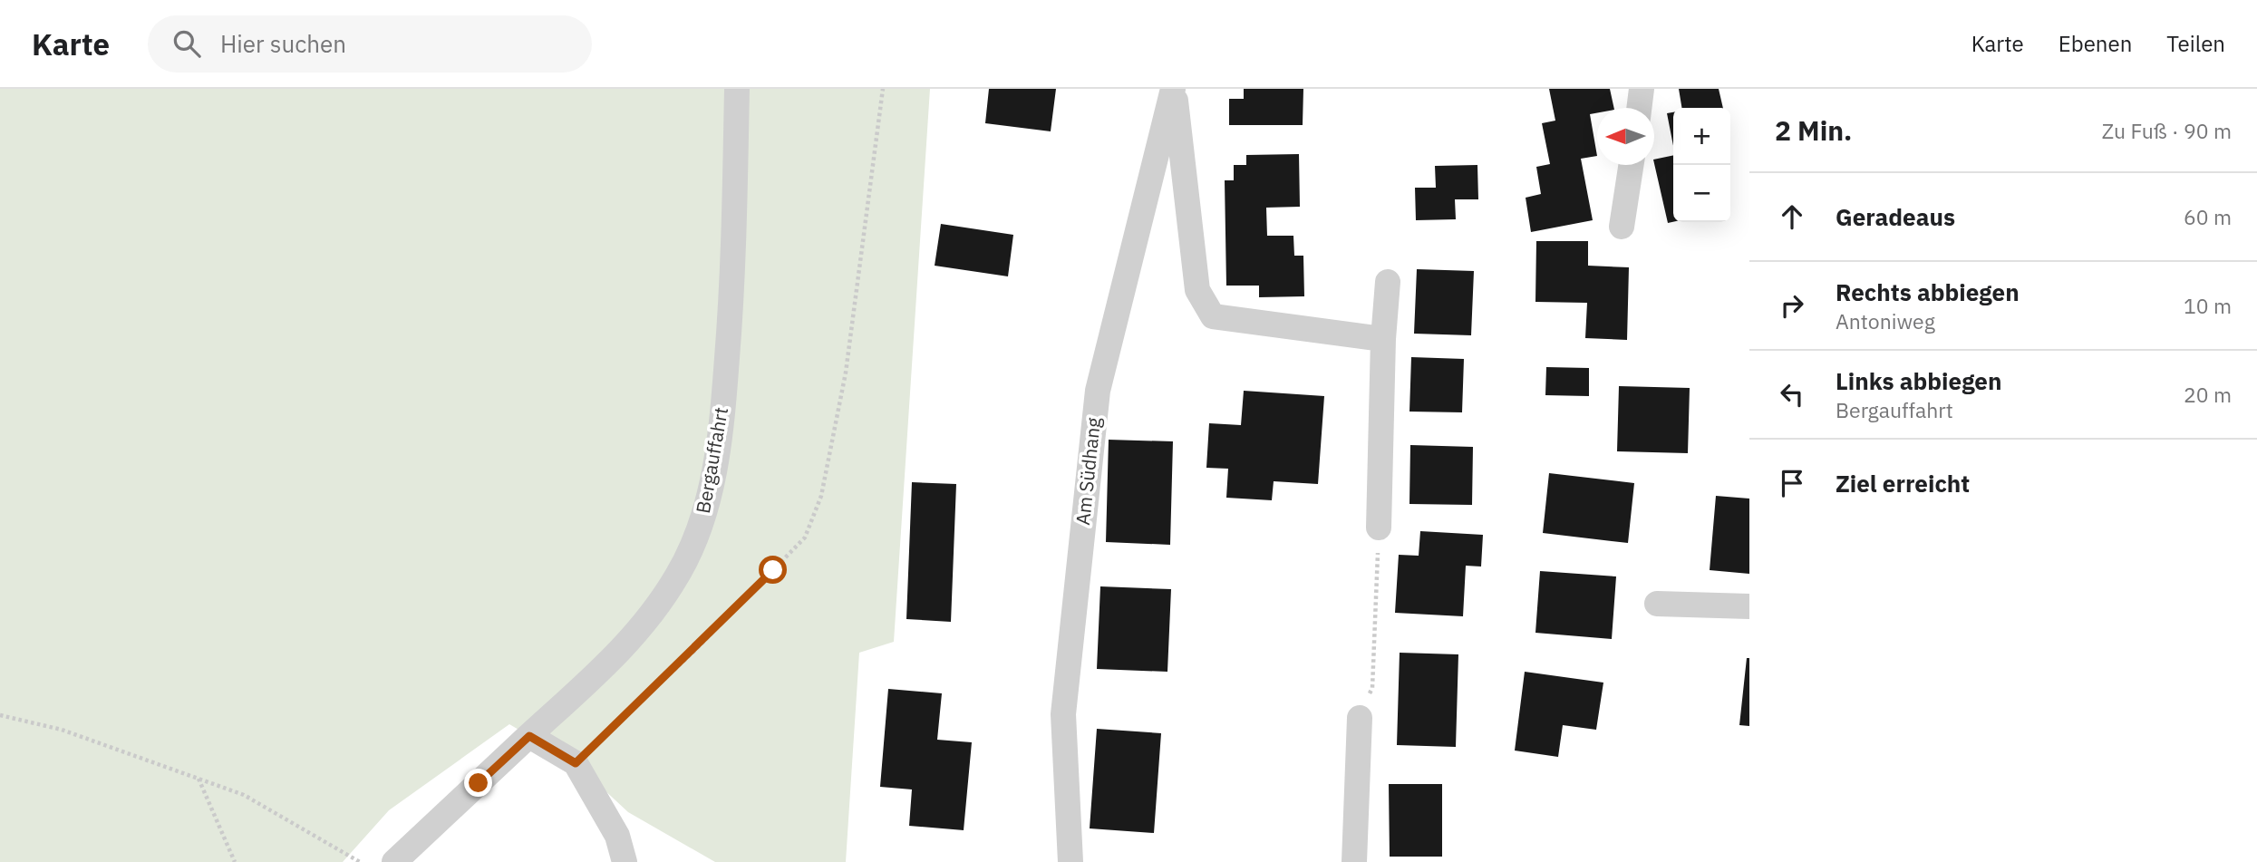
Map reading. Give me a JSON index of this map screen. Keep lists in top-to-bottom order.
{
  "streets": {
    "street": ["Bergauffahrt", "Am Südhang"]
  },
  "north": "left",
  "page": {
    "header": "Karte",
    "search": "Hier suchen",
    "nav": ["Karte", "Ebenen", "Teilen"],
    "heading": ["2 Min.", "Zu Fuß · 90 m"],
    "map_buttons": ["+", "−"],
    "list": [
      ["Geradeaus", "60 m"],
      ["Rechts abbiegen", "Antoniweg", "10 m"],
      ["Links abbiegen", "Bergauffahrt", "20 m"],
      "Ziel erreicht"
    ]
  }
}
